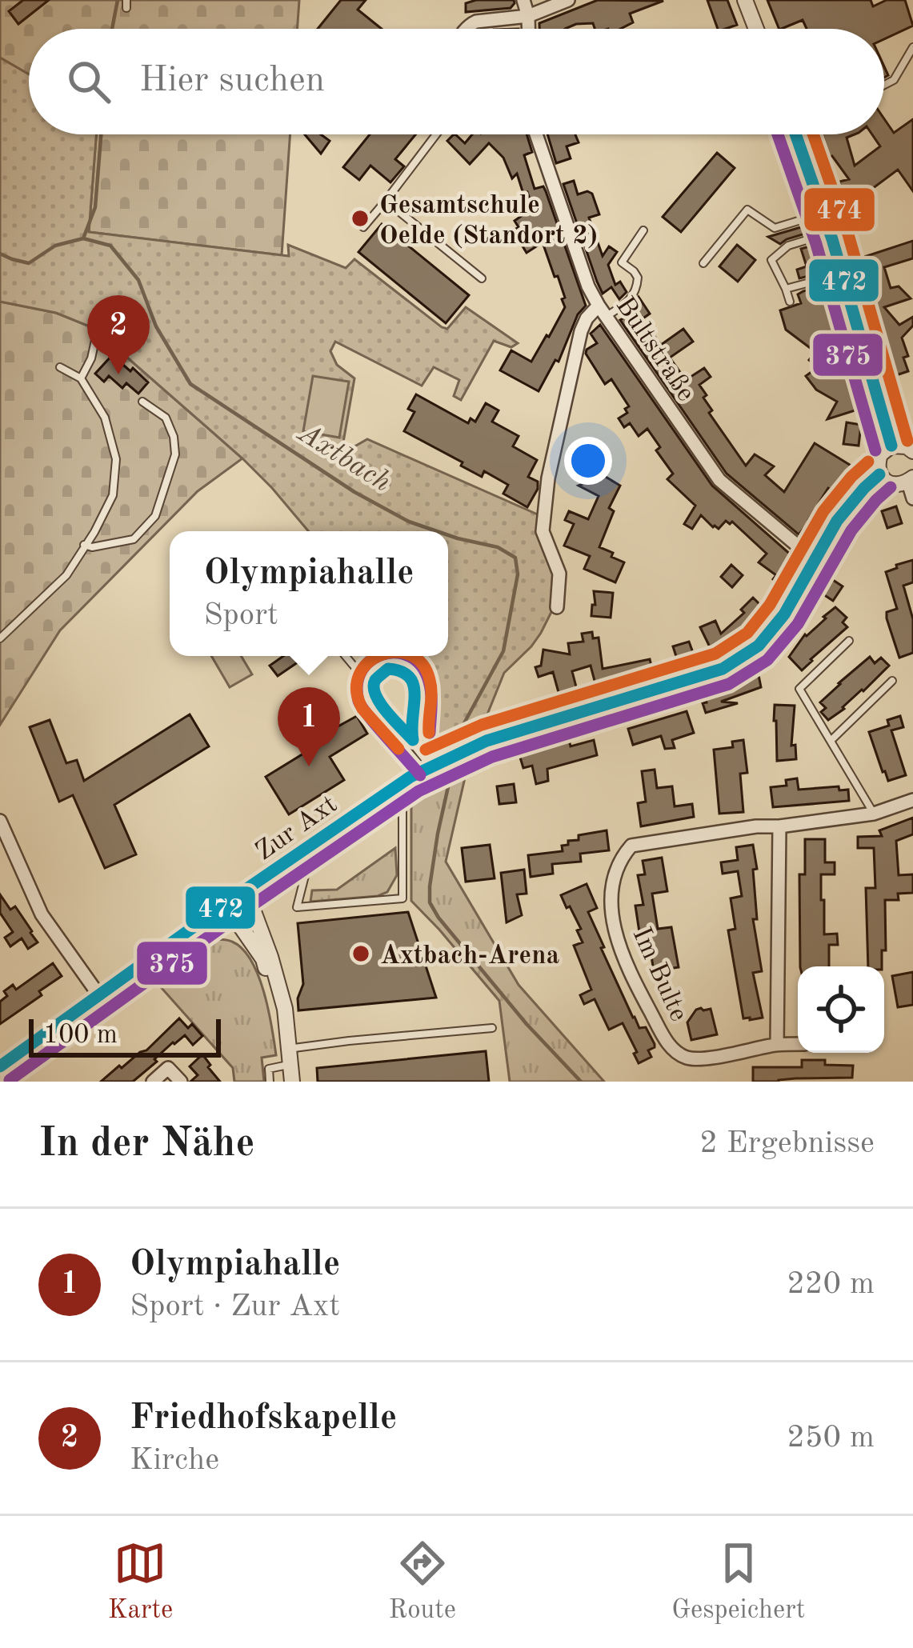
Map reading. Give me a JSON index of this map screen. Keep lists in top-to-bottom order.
{
  "streets": {
    "street": ["Bultstraße", "Zur Axt", "Im Bulte"]
  },
  "crossings": [
    ["Bultstraße", "Zur Axt"]
  ],
  "water": ["Axtbach"],
  "places": ["Gesamtschule Oelde (Standort 2)", "Axtbach-Arena"],
  "lines": ["transit line 472", "transit line 375", "transit line 474"],
  "scale_bar": "100 m",
  "page": {
    "search": "Hier suchen",
    "pins": ["2", "1"],
    "popup": ["Olympiahalle", "Sport"],
    "scale": "100 m",
    "heading": ["In der Nähe", "2 Ergebnisse"],
    "list": [
      {
        "mark": "1",
        "name": "Olympiahalle",
        "note": "Sport · Zur Axt",
        "value": "220 m"
      },
      {
        "mark": "2",
        "name": "Friedhofskapelle",
        "note": "Kirche",
        "value": "250 m"
      }
    ],
    "nav": ["Karte", "Route", "Gespeichert"]
  }
}
